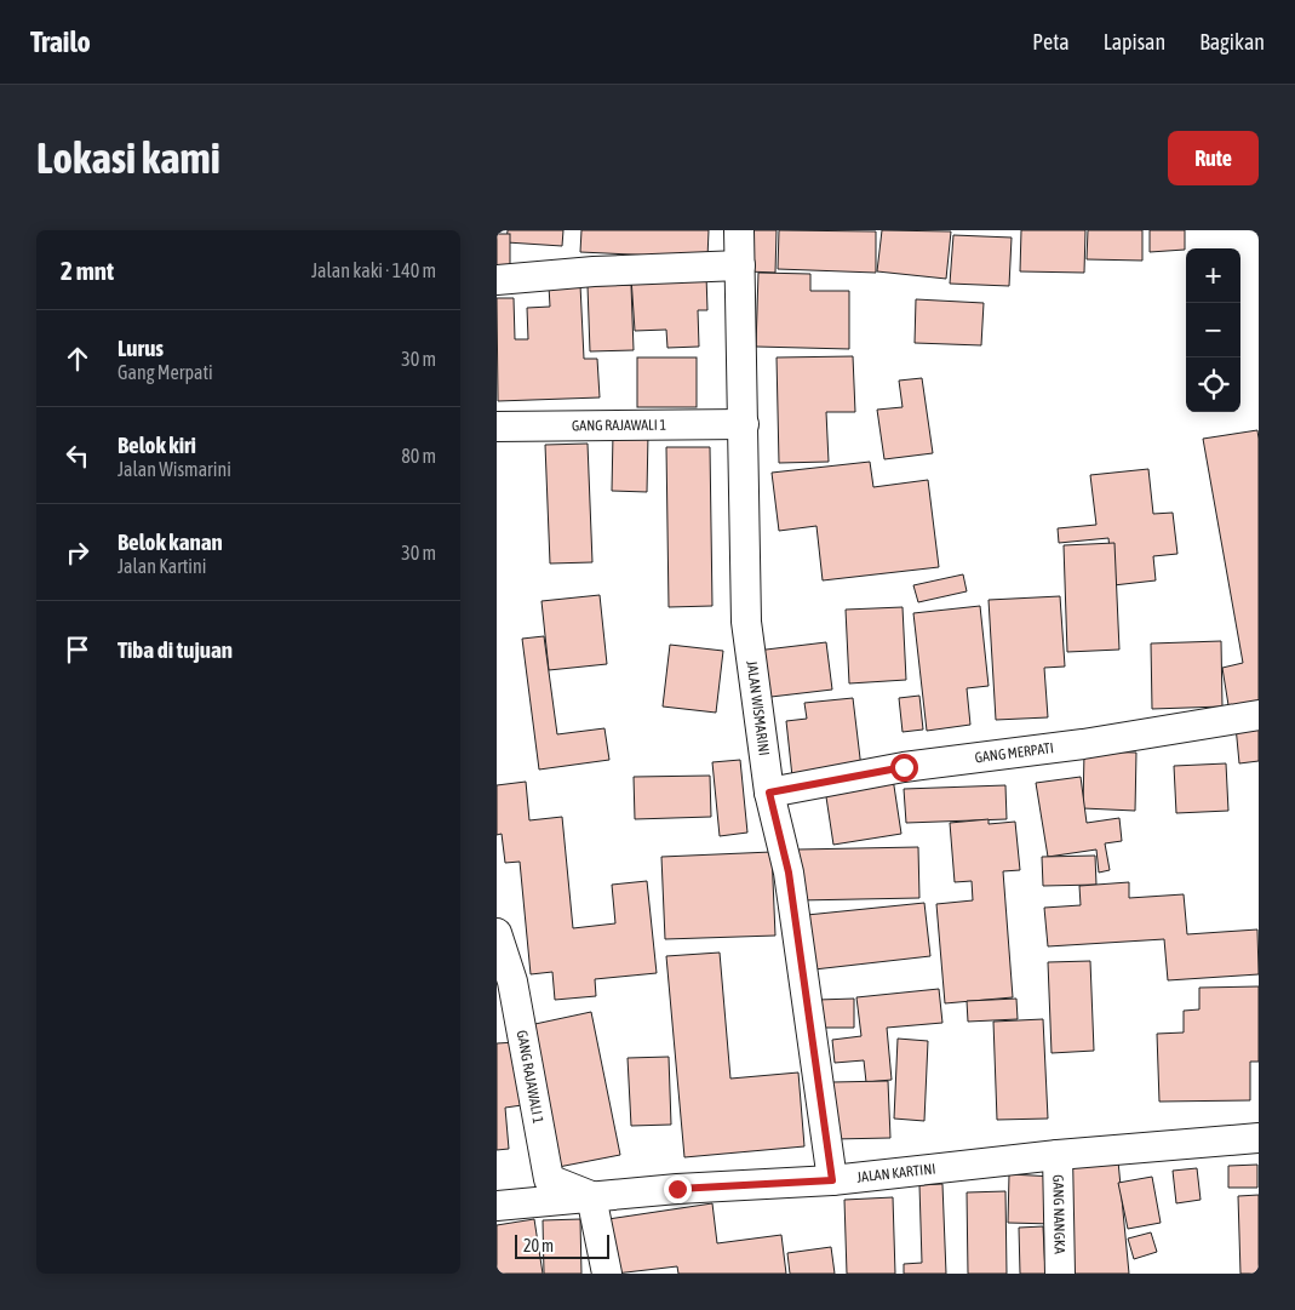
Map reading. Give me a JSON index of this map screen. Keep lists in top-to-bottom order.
{
  "streets": {
    "street": [
      "GANG RAJAWALI 1",
      "JALAN WISMARINI",
      "GANG MERPATI",
      "JALAN KARTINI",
      "GANG NANGKA"
    ]
  },
  "crossings": [
    ["GANG RAJAWALI 1", "JALAN WISMARINI"],
    ["GANG RAJAWALI 1", "JALAN KARTINI"],
    ["JALAN WISMARINI", "GANG MERPATI"],
    ["JALAN WISMARINI", "JALAN KARTINI"],
    ["JALAN KARTINI", "GANG NANGKA"]
  ],
  "scale_bar": "20 m",
  "page": {
    "header": "Trailo",
    "nav": ["Peta", "Lapisan", "Bagikan"],
    "buttons": "Rute",
    "title": "Lokasi kami",
    "heading": ["2 mnt", "Jalan kaki · 140 m"],
    "map_buttons": ["+", "−"],
    "list": [
      ["Lurus", "Gang Merpati", "30 m"],
      ["Belok kiri", "Jalan Wismarini", "80 m"],
      ["Belok kanan", "Jalan Kartini", "30 m"],
      "Tiba di tujuan"
    ],
    "scale": "20 m"
  }
}
